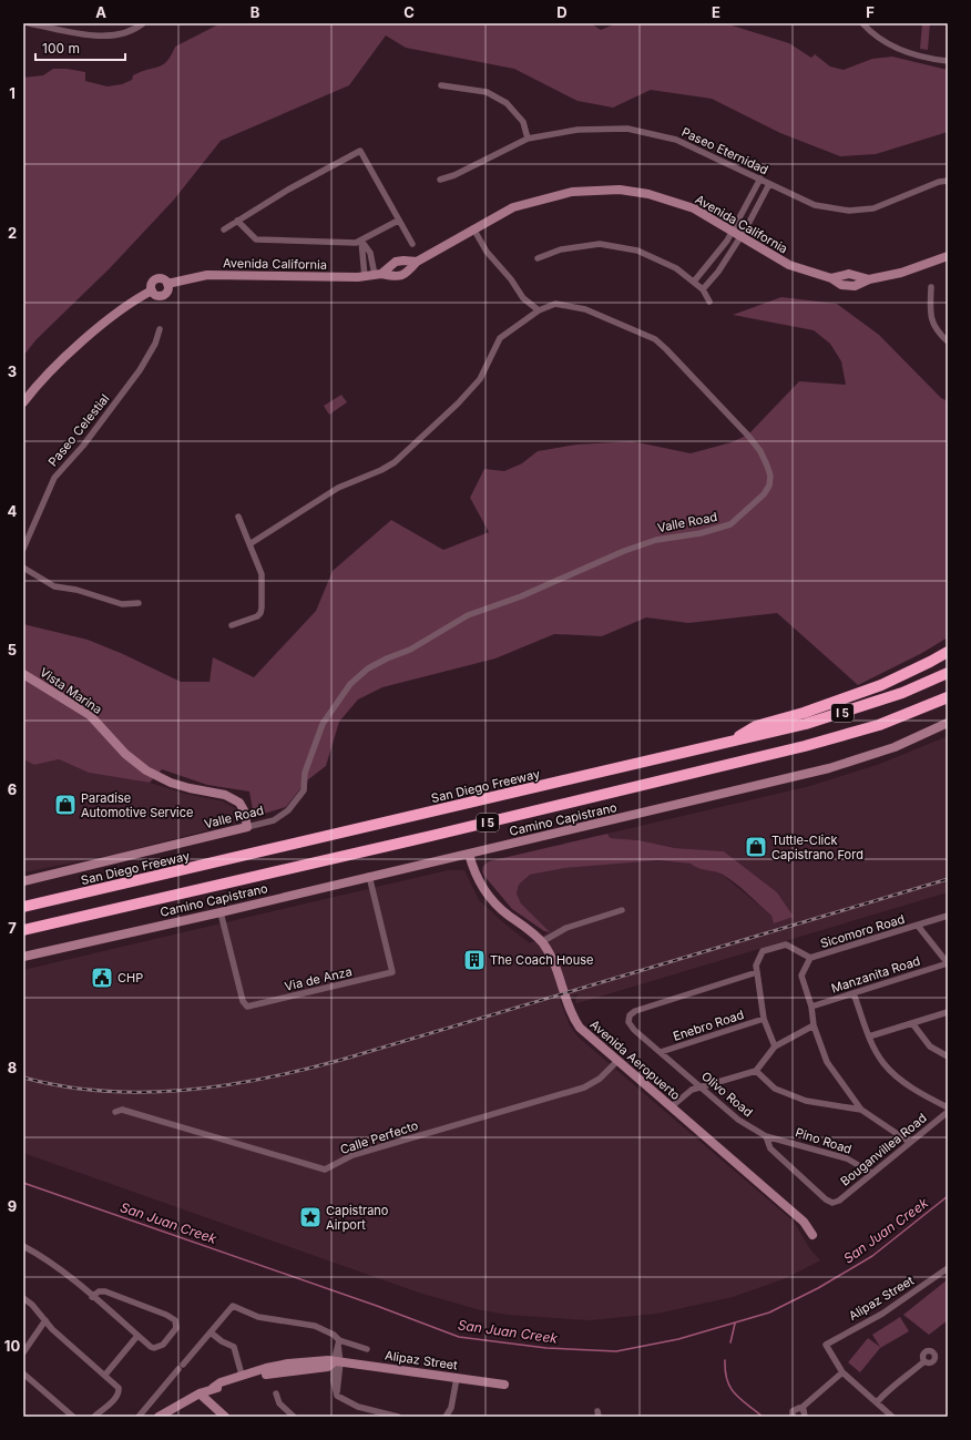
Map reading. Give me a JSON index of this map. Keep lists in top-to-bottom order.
{
  "streets": {
    "highway": ["I 5", "San Diego Freeway"],
    "street": [
      "Paseo Eternidad",
      "Avenida California",
      "Paseo Celestial",
      "Valle Road",
      "Vista Marina",
      "Camino Capistrano",
      "Sicomoro Road",
      "Manzanita Road",
      "Via de Anza",
      "Enebro Road",
      "Avenida Aeropuerto",
      "Olivo Road",
      "Calle Perfecto",
      "Pino Road",
      "Bouganvillea Road",
      "Alipaz Street"
    ]
  },
  "crossings": [
    ["Valle Road", "Vista Marina"],
    ["Camino Capistrano", "Via de Anza"],
    ["Camino Capistrano", "Avenida Aeropuerto"],
    ["Sicomoro Road", "Olivo Road"],
    ["Enebro Road", "Olivo Road"],
    ["Avenida Aeropuerto", "Calle Perfecto"],
    ["Olivo Road", "Pino Road"],
    ["Olivo Road", "Bouganvillea Road"],
    ["Pino Road", "Bouganvillea Road"]
  ],
  "water": ["San Juan Creek"],
  "places": {
    "shop": ["Paradise Automotive Service", "Tuttle-Click Capistrano Ford"],
    "building": ["The Coach House"],
    "public building": ["CHP"],
    "place": ["Capistrano Airport"]
  },
  "scale_bar": "100 m",
  "grid": {
    "columns": [
      "A",
      "B",
      "C",
      "D",
      "E",
      "F"
    ],
    "rows": [
      "1",
      "2",
      "3",
      "4",
      "5",
      "6",
      "7",
      "8",
      "9",
      "10"
    ]
  }
}
